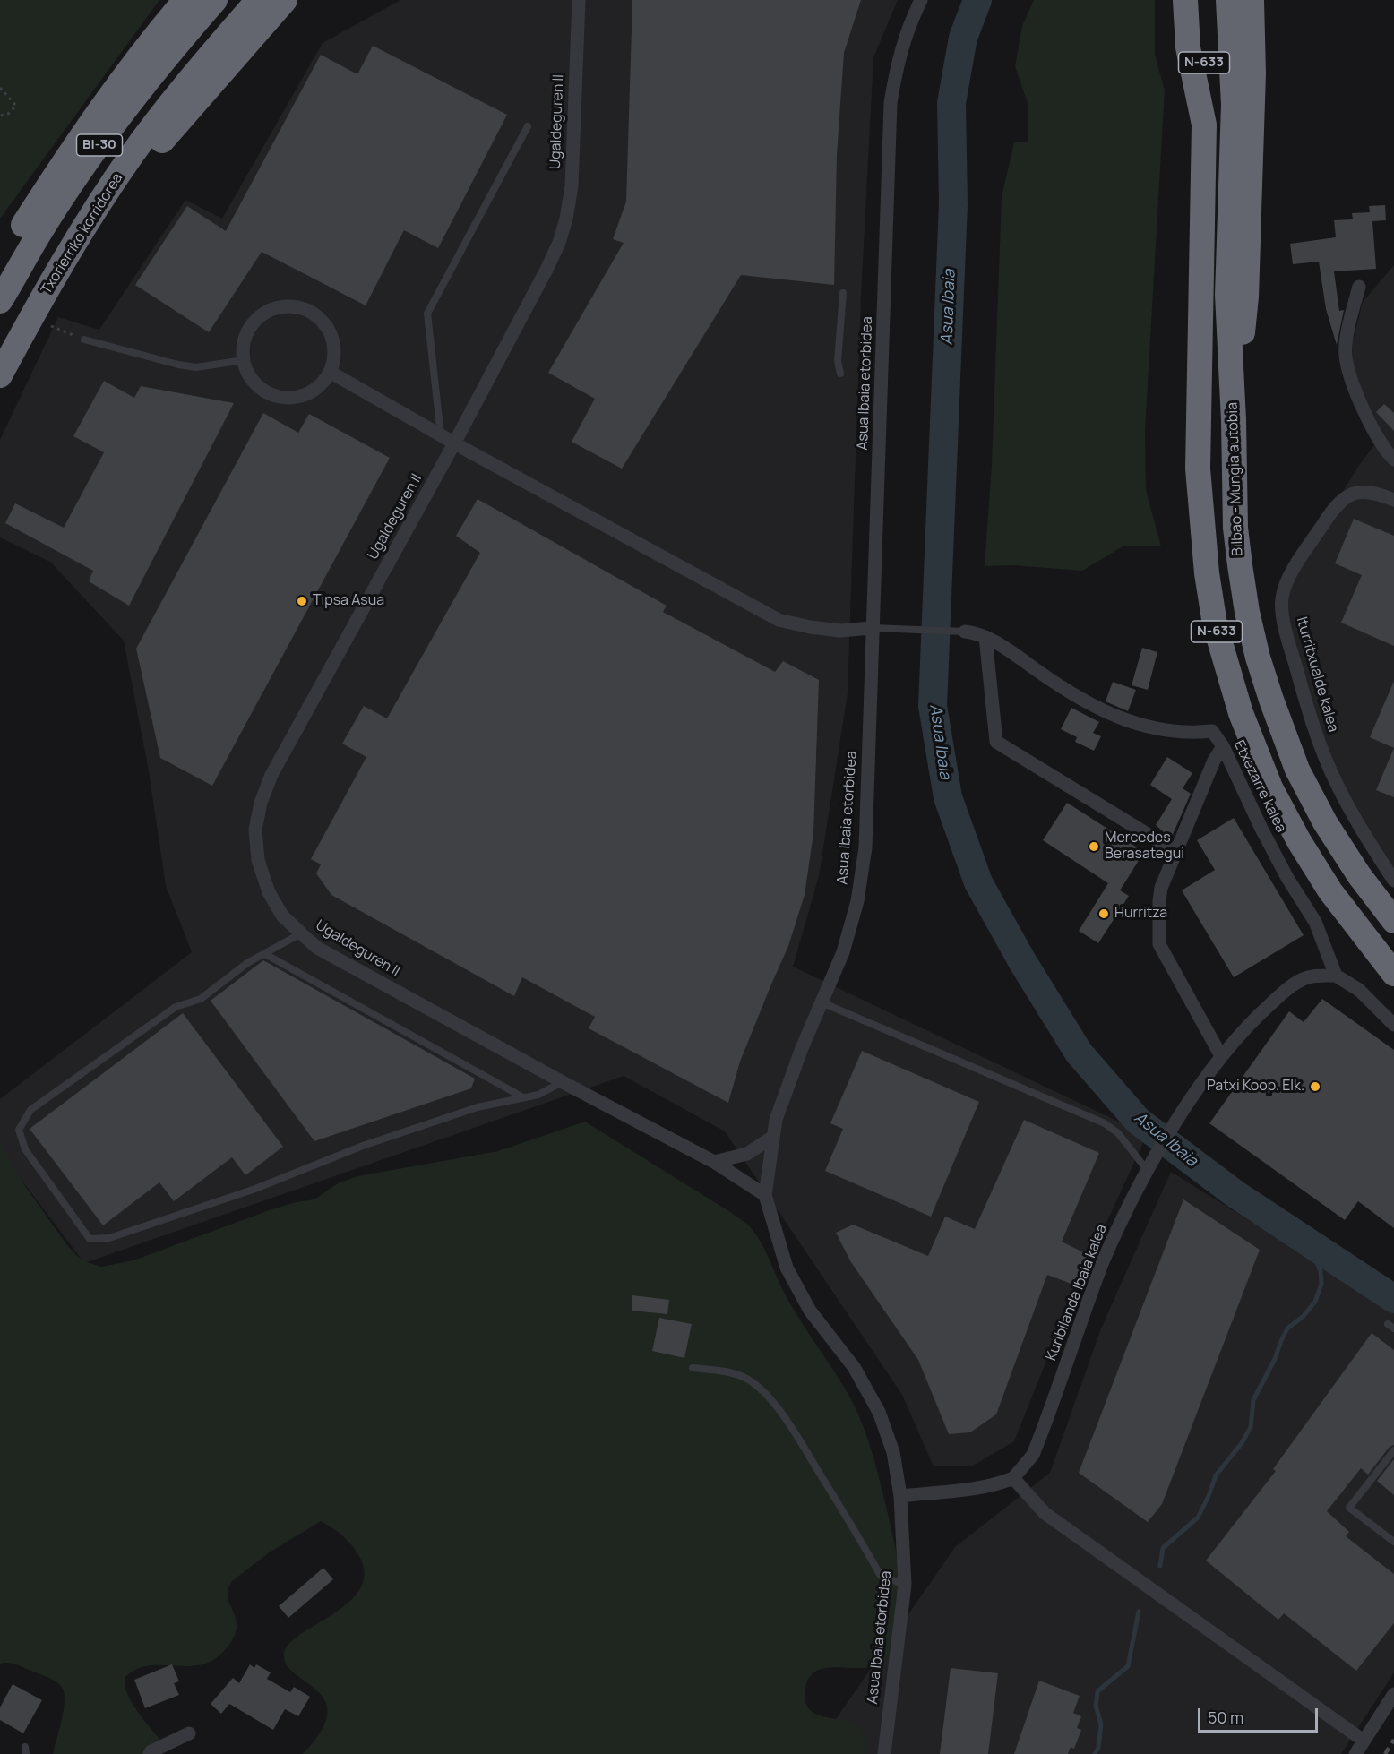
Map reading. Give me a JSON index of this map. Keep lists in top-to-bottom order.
{
  "streets": {
    "highway": [
      "N-633",
      "BI-30",
      "Txorierriko korridorea",
      "Bilbao - Mungia autobia"
    ],
    "street": [
      "Ugaldeguren II",
      "Asua Ibaia etorbidea",
      "Iturritxualde kalea",
      "Etxezarre kalea",
      "Kuribilanda Ibaia kalea"
    ]
  },
  "crossings": [
    ["Ugaldeguren II", "Asua Ibaia etorbidea"],
    ["Etxezarre kalea", "Kuribilanda Ibaia kalea"]
  ],
  "water": ["Asua Ibaia"],
  "places": [
    "Tipsa Asua",
    "Mercedes Berasategui",
    "Hurritza",
    "Patxi Koop. Elk."
  ],
  "scale_bar": "50 m"
}
